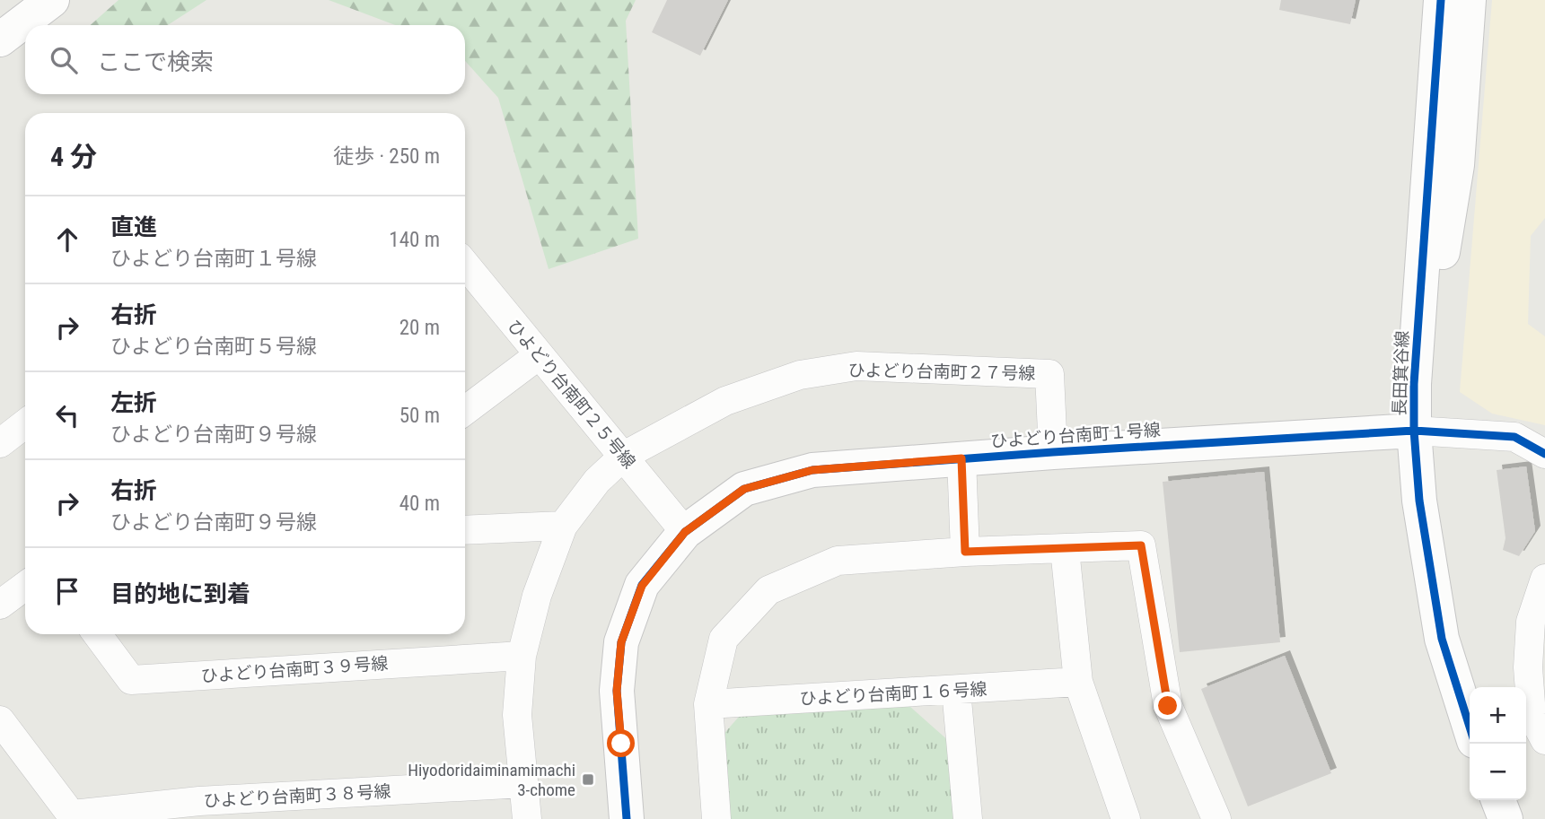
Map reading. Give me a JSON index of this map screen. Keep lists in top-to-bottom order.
{
  "streets": {
    "street": [
      "ひよどり台南町２７号線",
      "長田箕谷線",
      "ひよどり台南町２５号線",
      "ひよどり台南町１号線",
      "ひよどり台南町３９号線",
      "ひよどり台南町１６号線",
      "ひよどり台南町３８号線"
    ]
  },
  "crossings": [
    ["ひよどり台南町２７号線", "ひよどり台南町２５号線"],
    ["ひよどり台南町２７号線", "ひよどり台南町１号線"],
    ["長田箕谷線", "ひよどり台南町１号線"],
    ["ひよどり台南町２５号線", "ひよどり台南町１号線"]
  ],
  "places": {
    "transit": ["Hiyodoridaiminamimachi 3-chome"]
  },
  "page": {
    "search": "ここで検索",
    "heading": ["4 分", "徒歩 · 250 m"],
    "list": [
      ["直進", "ひよどり台南町１号線", "140 m"],
      ["右折", "ひよどり台南町５号線", "20 m"],
      ["左折", "ひよどり台南町９号線", "50 m"],
      ["右折", "ひよどり台南町９号線", "40 m"],
      "目的地に到着"
    ],
    "map_buttons": ["+", "−"]
  }
}
